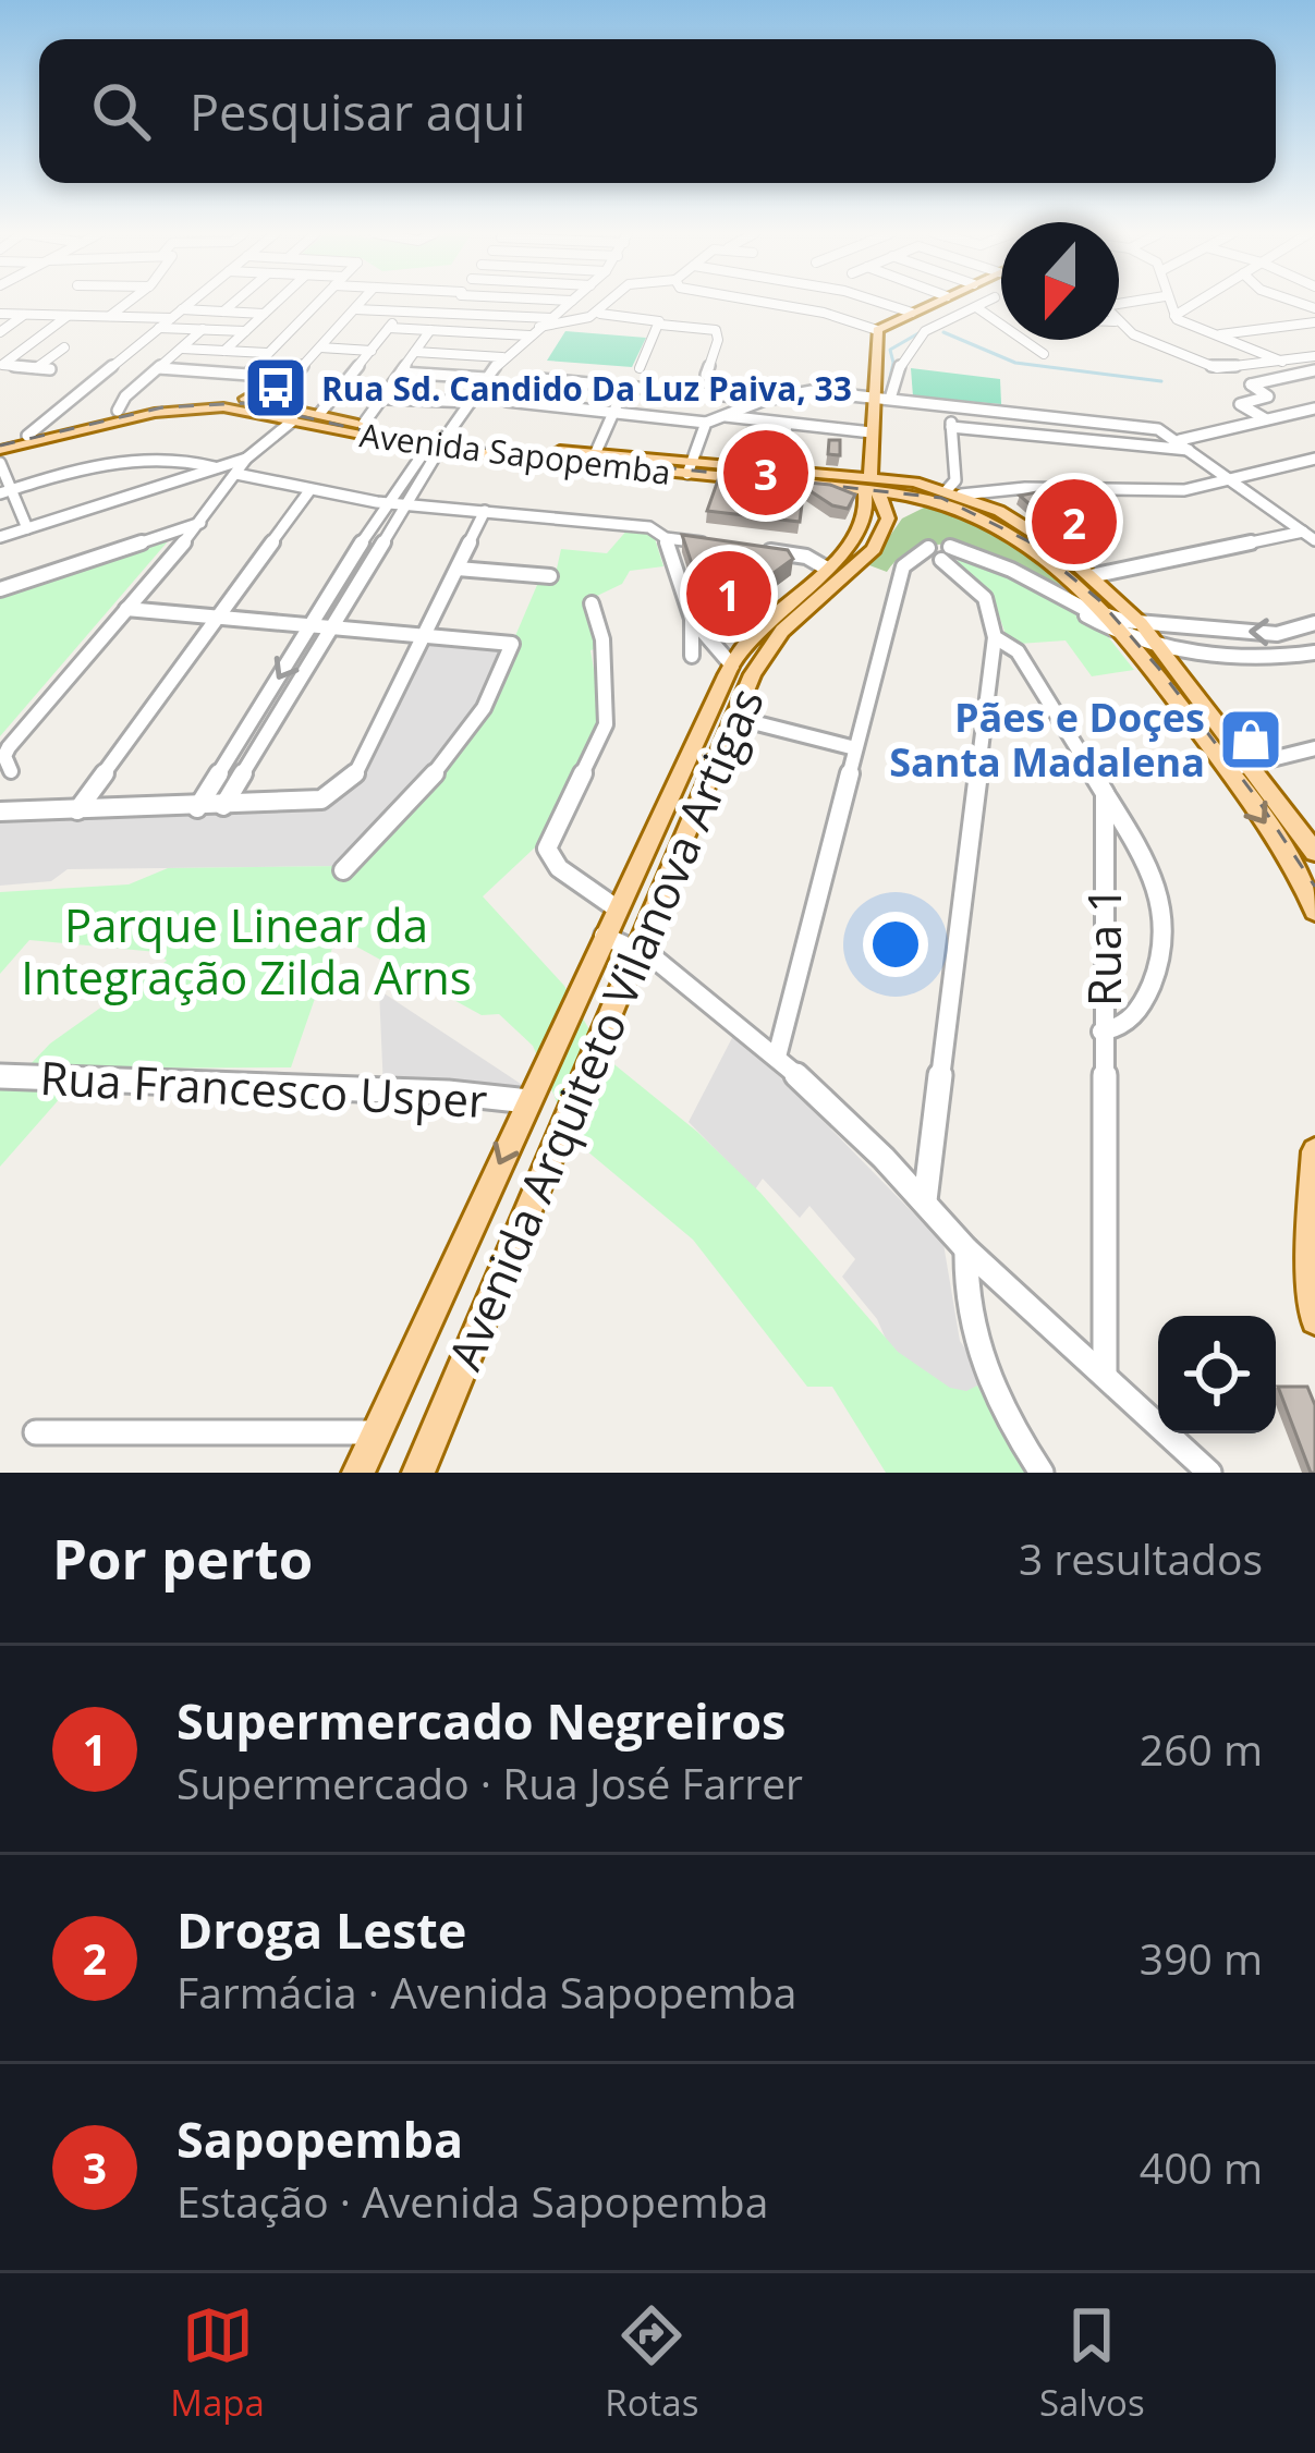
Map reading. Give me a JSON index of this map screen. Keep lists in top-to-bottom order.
{
  "streets": {
    "main road": ["Avenida Sapopemba", "Avenida Arquiteto Vilanova Artigas"],
    "street": ["Rua 1", "Rua Francesco Usper"]
  },
  "crossings": [
    ["Avenida Sapopemba", "Avenida Arquiteto Vilanova Artigas"],
    ["Avenida Arquiteto Vilanova Artigas", "Rua Francesco Usper"]
  ],
  "parks": ["Parque Linear da Integração Zilda Arns"],
  "places": {
    "bus stop": ["Rua Sd. Candido Da Luz Paiva, 33"],
    "shop": ["Pães e Doçes Santa Madalena"]
  },
  "north": "bottom",
  "page": {
    "search": "Pesquisar aqui",
    "pins": ["3", "2", "1"],
    "heading": ["Por perto", "3 resultados"],
    "list": [
      {
        "mark": "1",
        "name": "Supermercado Negreiros",
        "note": "Supermercado · Rua José Farrer",
        "value": "260 m"
      },
      {
        "mark": "2",
        "name": "Droga Leste",
        "note": "Farmácia · Avenida Sapopemba",
        "value": "390 m"
      },
      {
        "mark": "3",
        "name": "Sapopemba",
        "note": "Estação · Avenida Sapopemba",
        "value": "400 m"
      }
    ],
    "nav": ["Mapa", "Rotas", "Salvos"]
  }
}
